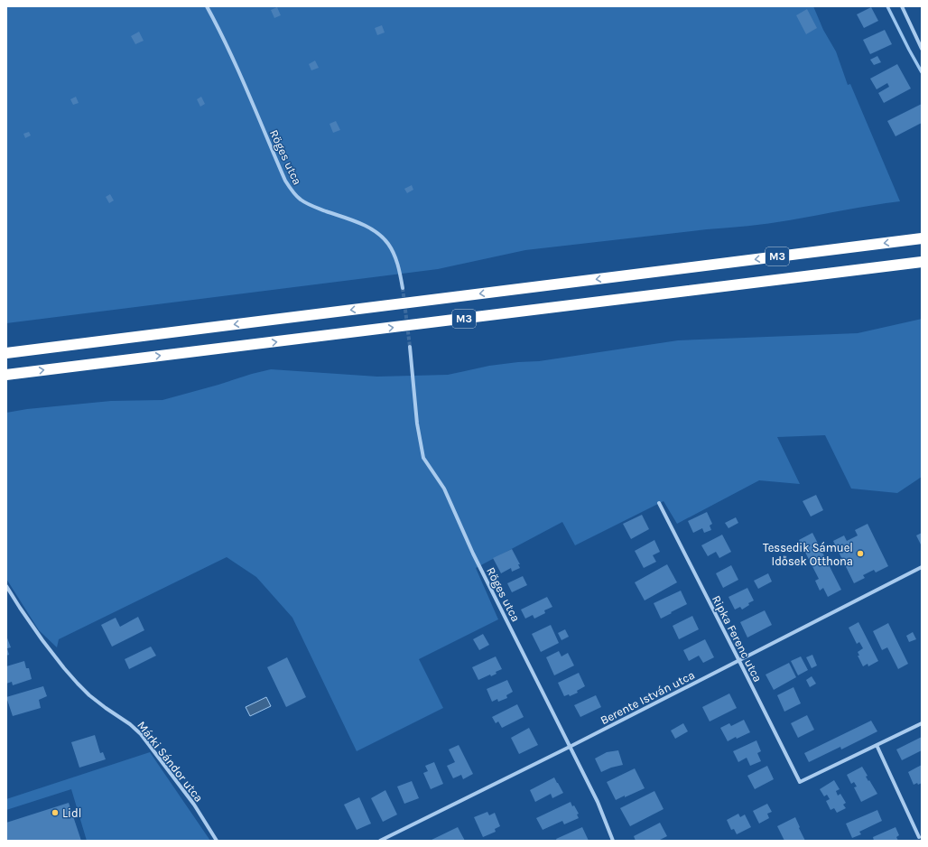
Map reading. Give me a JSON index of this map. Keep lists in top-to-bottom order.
{
  "streets": {
    "highway": ["M3"],
    "street": [
      "Röges utca",
      "Ripka Ferenc utca",
      "Berente István utca",
      "Márki Sándor utca"
    ]
  },
  "crossings": [
    ["Röges utca", "Berente István utca"],
    ["Ripka Ferenc utca", "Berente István utca"]
  ],
  "places": ["Tessedik Sámuel Idősek Otthona", "Lidl"]
}
